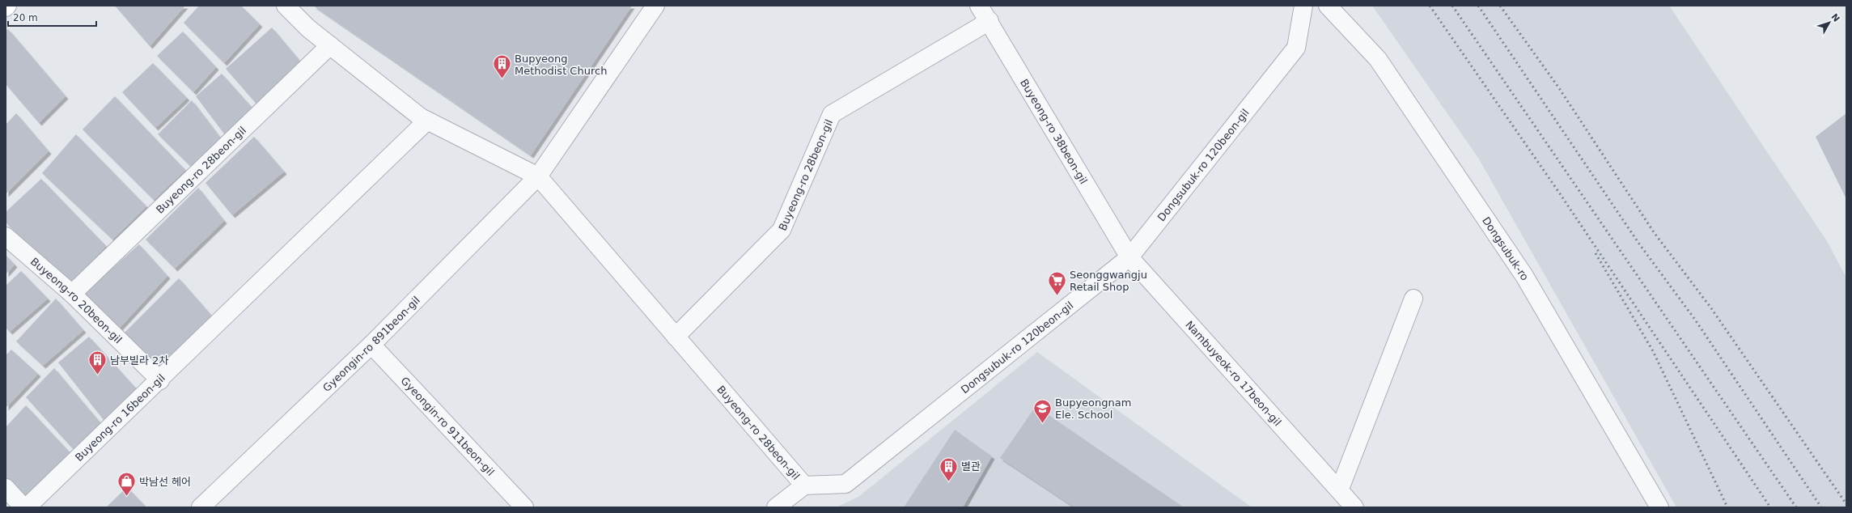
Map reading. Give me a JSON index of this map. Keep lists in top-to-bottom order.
{
  "streets": {
    "street": [
      "Buyeong-ro 38beon-gil",
      "Dongsubuk-ro 120beon-gil",
      "Buyeong-ro 28beon-gil",
      "Dongsubuk-ro",
      "Buyeong-ro 20beon-gil",
      "Gyeongin-ro 891beon-gil",
      "Nambuyeok-ro 17beon-gil",
      "Buyeong-ro 16beon-gil",
      "Gyeongin-ro 911beon-gil"
    ]
  },
  "crossings": [
    ["Buyeong-ro 38beon-gil", "Dongsubuk-ro 120beon-gil"],
    ["Buyeong-ro 38beon-gil", "Buyeong-ro 28beon-gil"],
    ["Buyeong-ro 38beon-gil", "Nambuyeok-ro 17beon-gil"],
    ["Dongsubuk-ro 120beon-gil", "Buyeong-ro 28beon-gil"],
    ["Dongsubuk-ro 120beon-gil", "Nambuyeok-ro 17beon-gil"],
    ["Buyeong-ro 28beon-gil", "Buyeong-ro 20beon-gil"],
    ["Buyeong-ro 28beon-gil", "Gyeongin-ro 891beon-gil"],
    ["Buyeong-ro 28beon-gil", "Buyeong-ro 16beon-gil"],
    ["Buyeong-ro 20beon-gil", "Buyeong-ro 16beon-gil"],
    ["Gyeongin-ro 891beon-gil", "Gyeongin-ro 911beon-gil"]
  ],
  "places": {
    "building": ["Bupyeong Methodist Church", "남부빌라 2차", "별관"],
    "supermarket": ["Seonggwangju Retail Shop"],
    "school or university": ["Bupyeongnam Ele. School"],
    "shop": ["박남선 헤어"]
  },
  "scale_bar": "20 m",
  "north": "top right"
}
